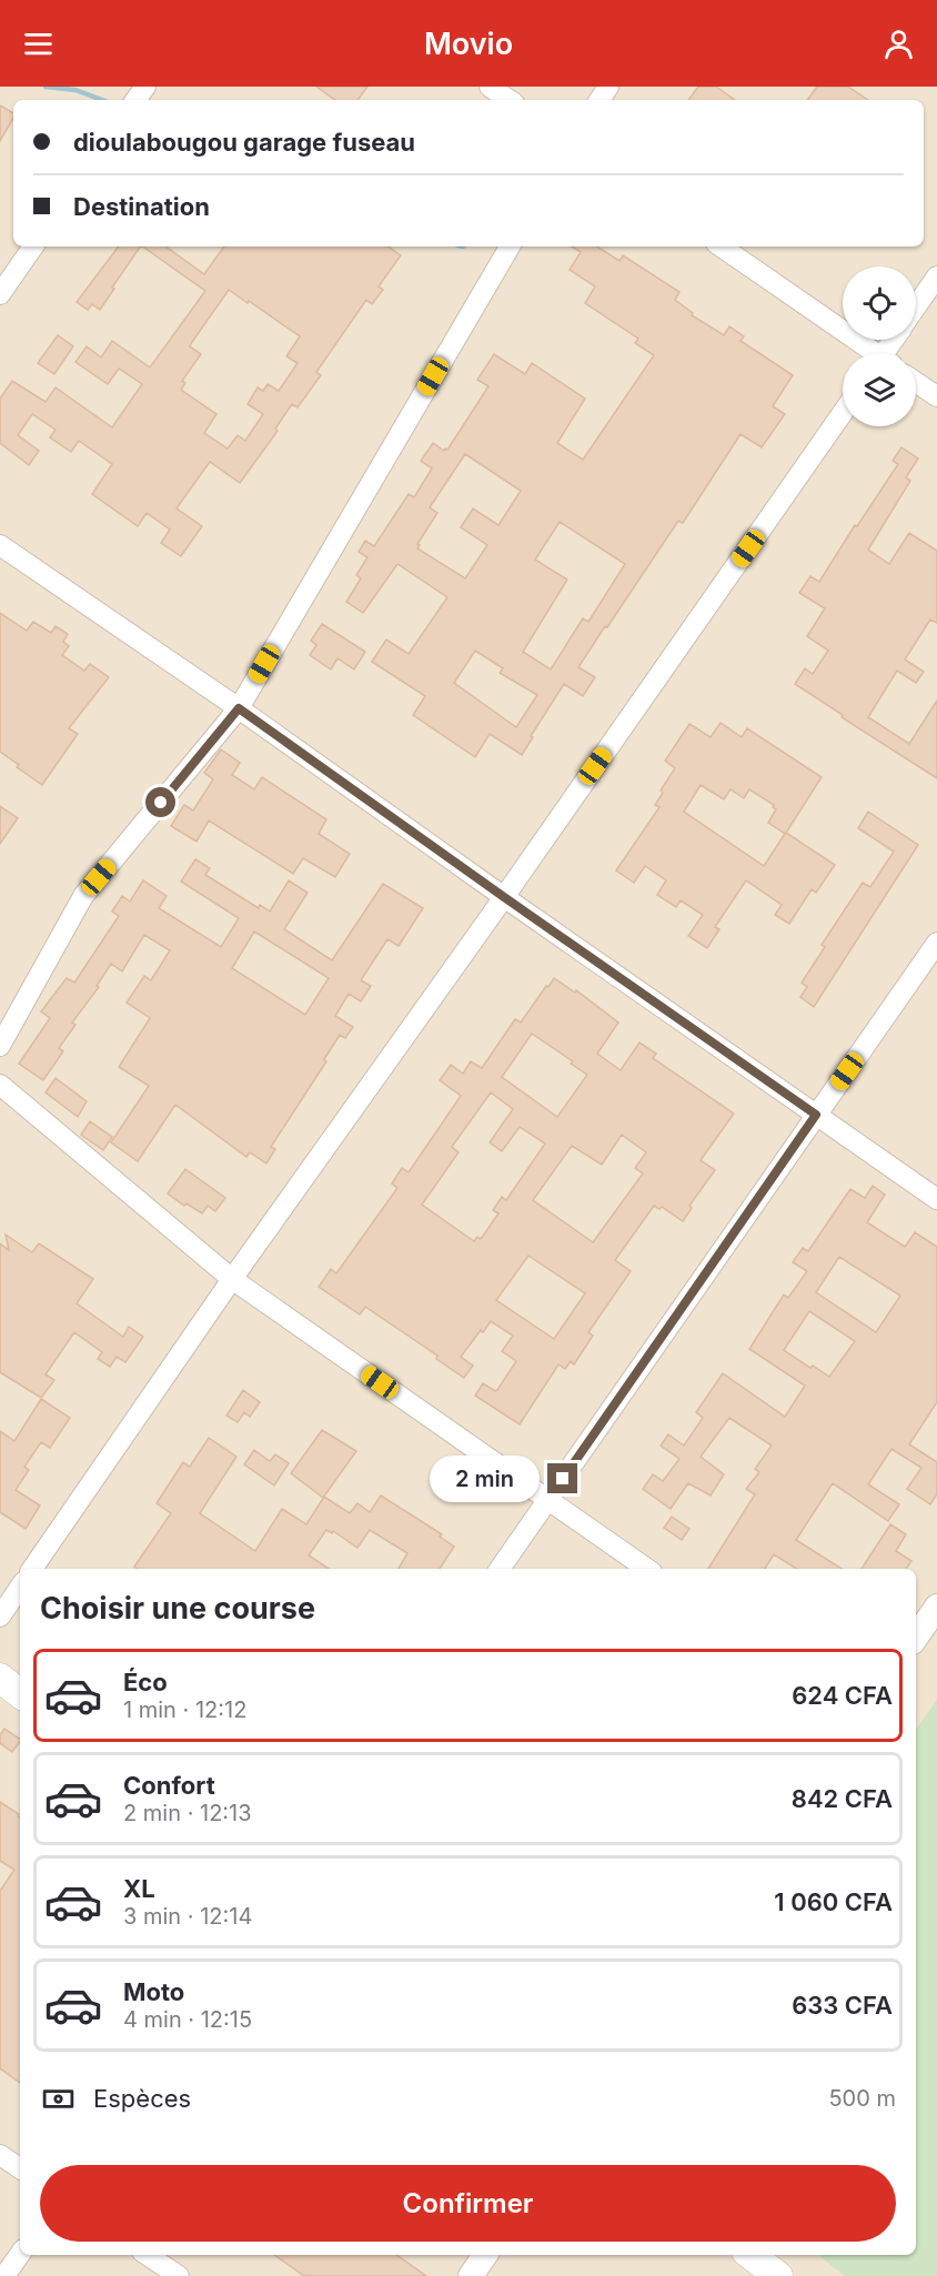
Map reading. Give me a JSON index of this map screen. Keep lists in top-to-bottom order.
{
  "page": {
    "header": "Movio",
    "banner": ["dioulabougou garage fuseau", "Destination"],
    "bubble": "2 min",
    "heading": "Choisir une course",
    "list": [
      {
        "name": "Éco",
        "note": "1 min · 12:12",
        "value": "624 CFA"
      },
      {
        "name": "Confort",
        "note": "2 min · 12:13",
        "value": "842 CFA"
      },
      {
        "name": "XL",
        "note": "3 min · 12:14",
        "value": "1 060 CFA"
      },
      {
        "name": "Moto",
        "note": "4 min · 12:15",
        "value": "633 CFA"
      }
    ],
    "pay": ["Espèces", "500 m"],
    "buttons": "Confirmer"
  }
}
